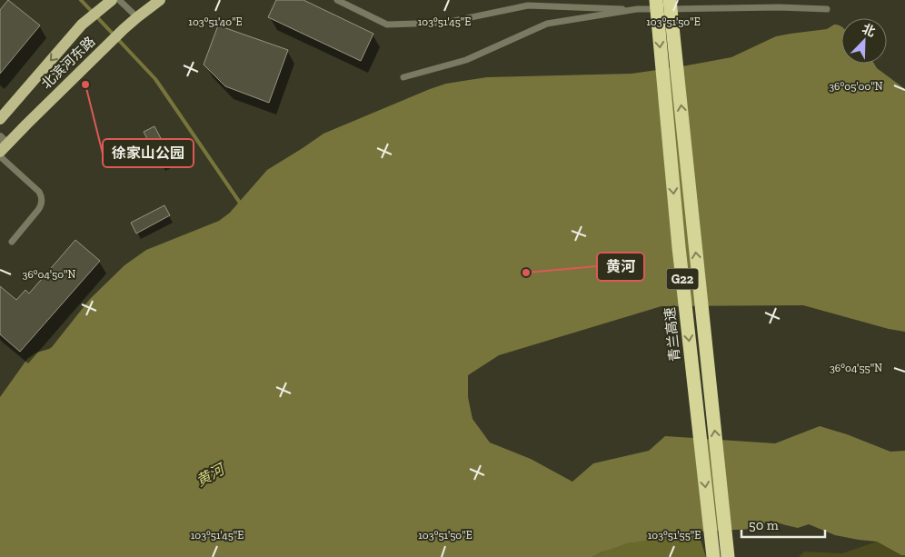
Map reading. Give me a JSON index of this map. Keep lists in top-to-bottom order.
{
  "streets": {
    "highway": ["G22", "青兰高速"],
    "main road": ["北滨河东路"]
  },
  "water": ["黄河"],
  "places": ["徐家山公园", "黄河"],
  "scale_bar": "50 m",
  "north": "top right",
  "coordinates": [
    "103°51'40\"E",
    "103°51'45\"E",
    "103°51'50\"E",
    "36°05'00\"N",
    "36°04'50\"N",
    "36°04'55\"N",
    "103°51'55\"E"
  ]
}
